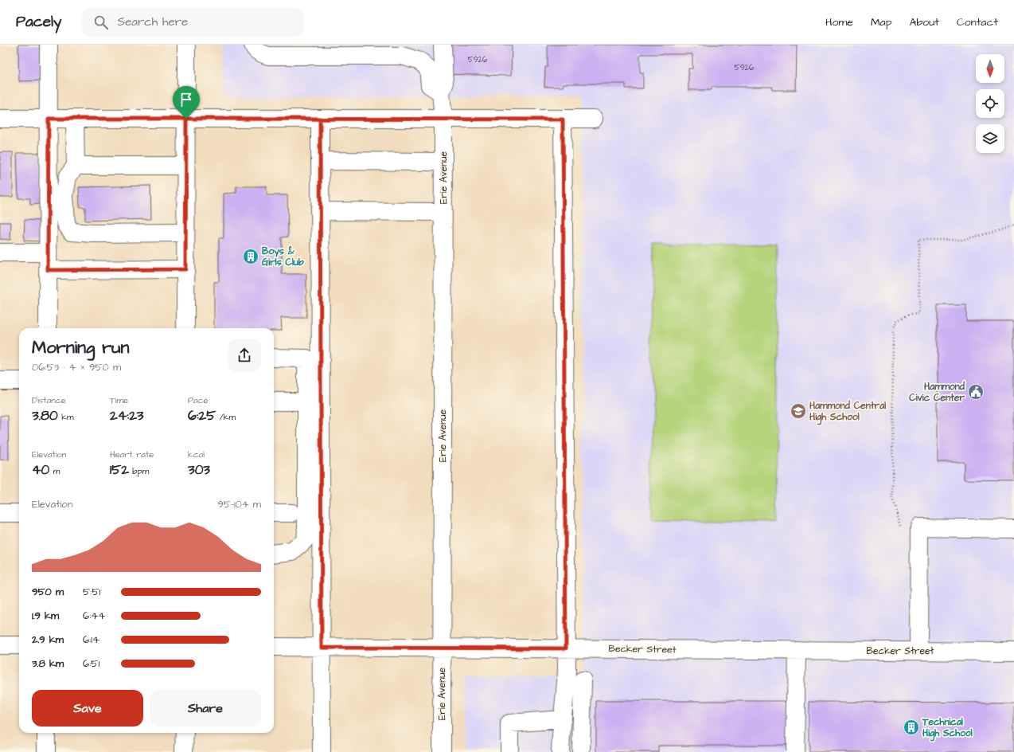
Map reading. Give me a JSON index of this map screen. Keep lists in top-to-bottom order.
{
  "streets": {
    "street": ["Erie Avenue", "Becker Street"]
  },
  "crossings": [
    ["Erie Avenue", "Becker Street"]
  ],
  "places": {
    "building": ["Boys & Girls Club", "Technical High School"],
    "public building": ["Hammond Civic Center"],
    "school or university": ["Hammond Central High School"]
  },
  "house_numbers": ["5926", "5926"],
  "north": "bottom",
  "page": {
    "header": "Pacely",
    "search": "Search here",
    "nav": [
      "Home",
      "Map",
      "About",
      "Contact"
    ],
    "heading": ["Morning run", "06:53 · 4 × 950 m"],
    "stats": [
      ["Distance", "3.80 km"],
      ["Time", "24:23"],
      ["Pace", "6:25 /km"],
      ["Elevation", "40 m"],
      ["Heart rate", "152 bpm"],
      ["kcal", "303"]
    ],
    "chart": ["Elevation", "95–104 m"],
    "list": [
      {
        "name": "950 m",
        "note": "5:51"
      },
      {
        "name": "1.9 km",
        "note": "6:44"
      },
      {
        "name": "2.9 km",
        "note": "6:14"
      },
      {
        "name": "3.8 km",
        "note": "6:51"
      }
    ],
    "buttons": ["Save", "Share"]
  }
}
